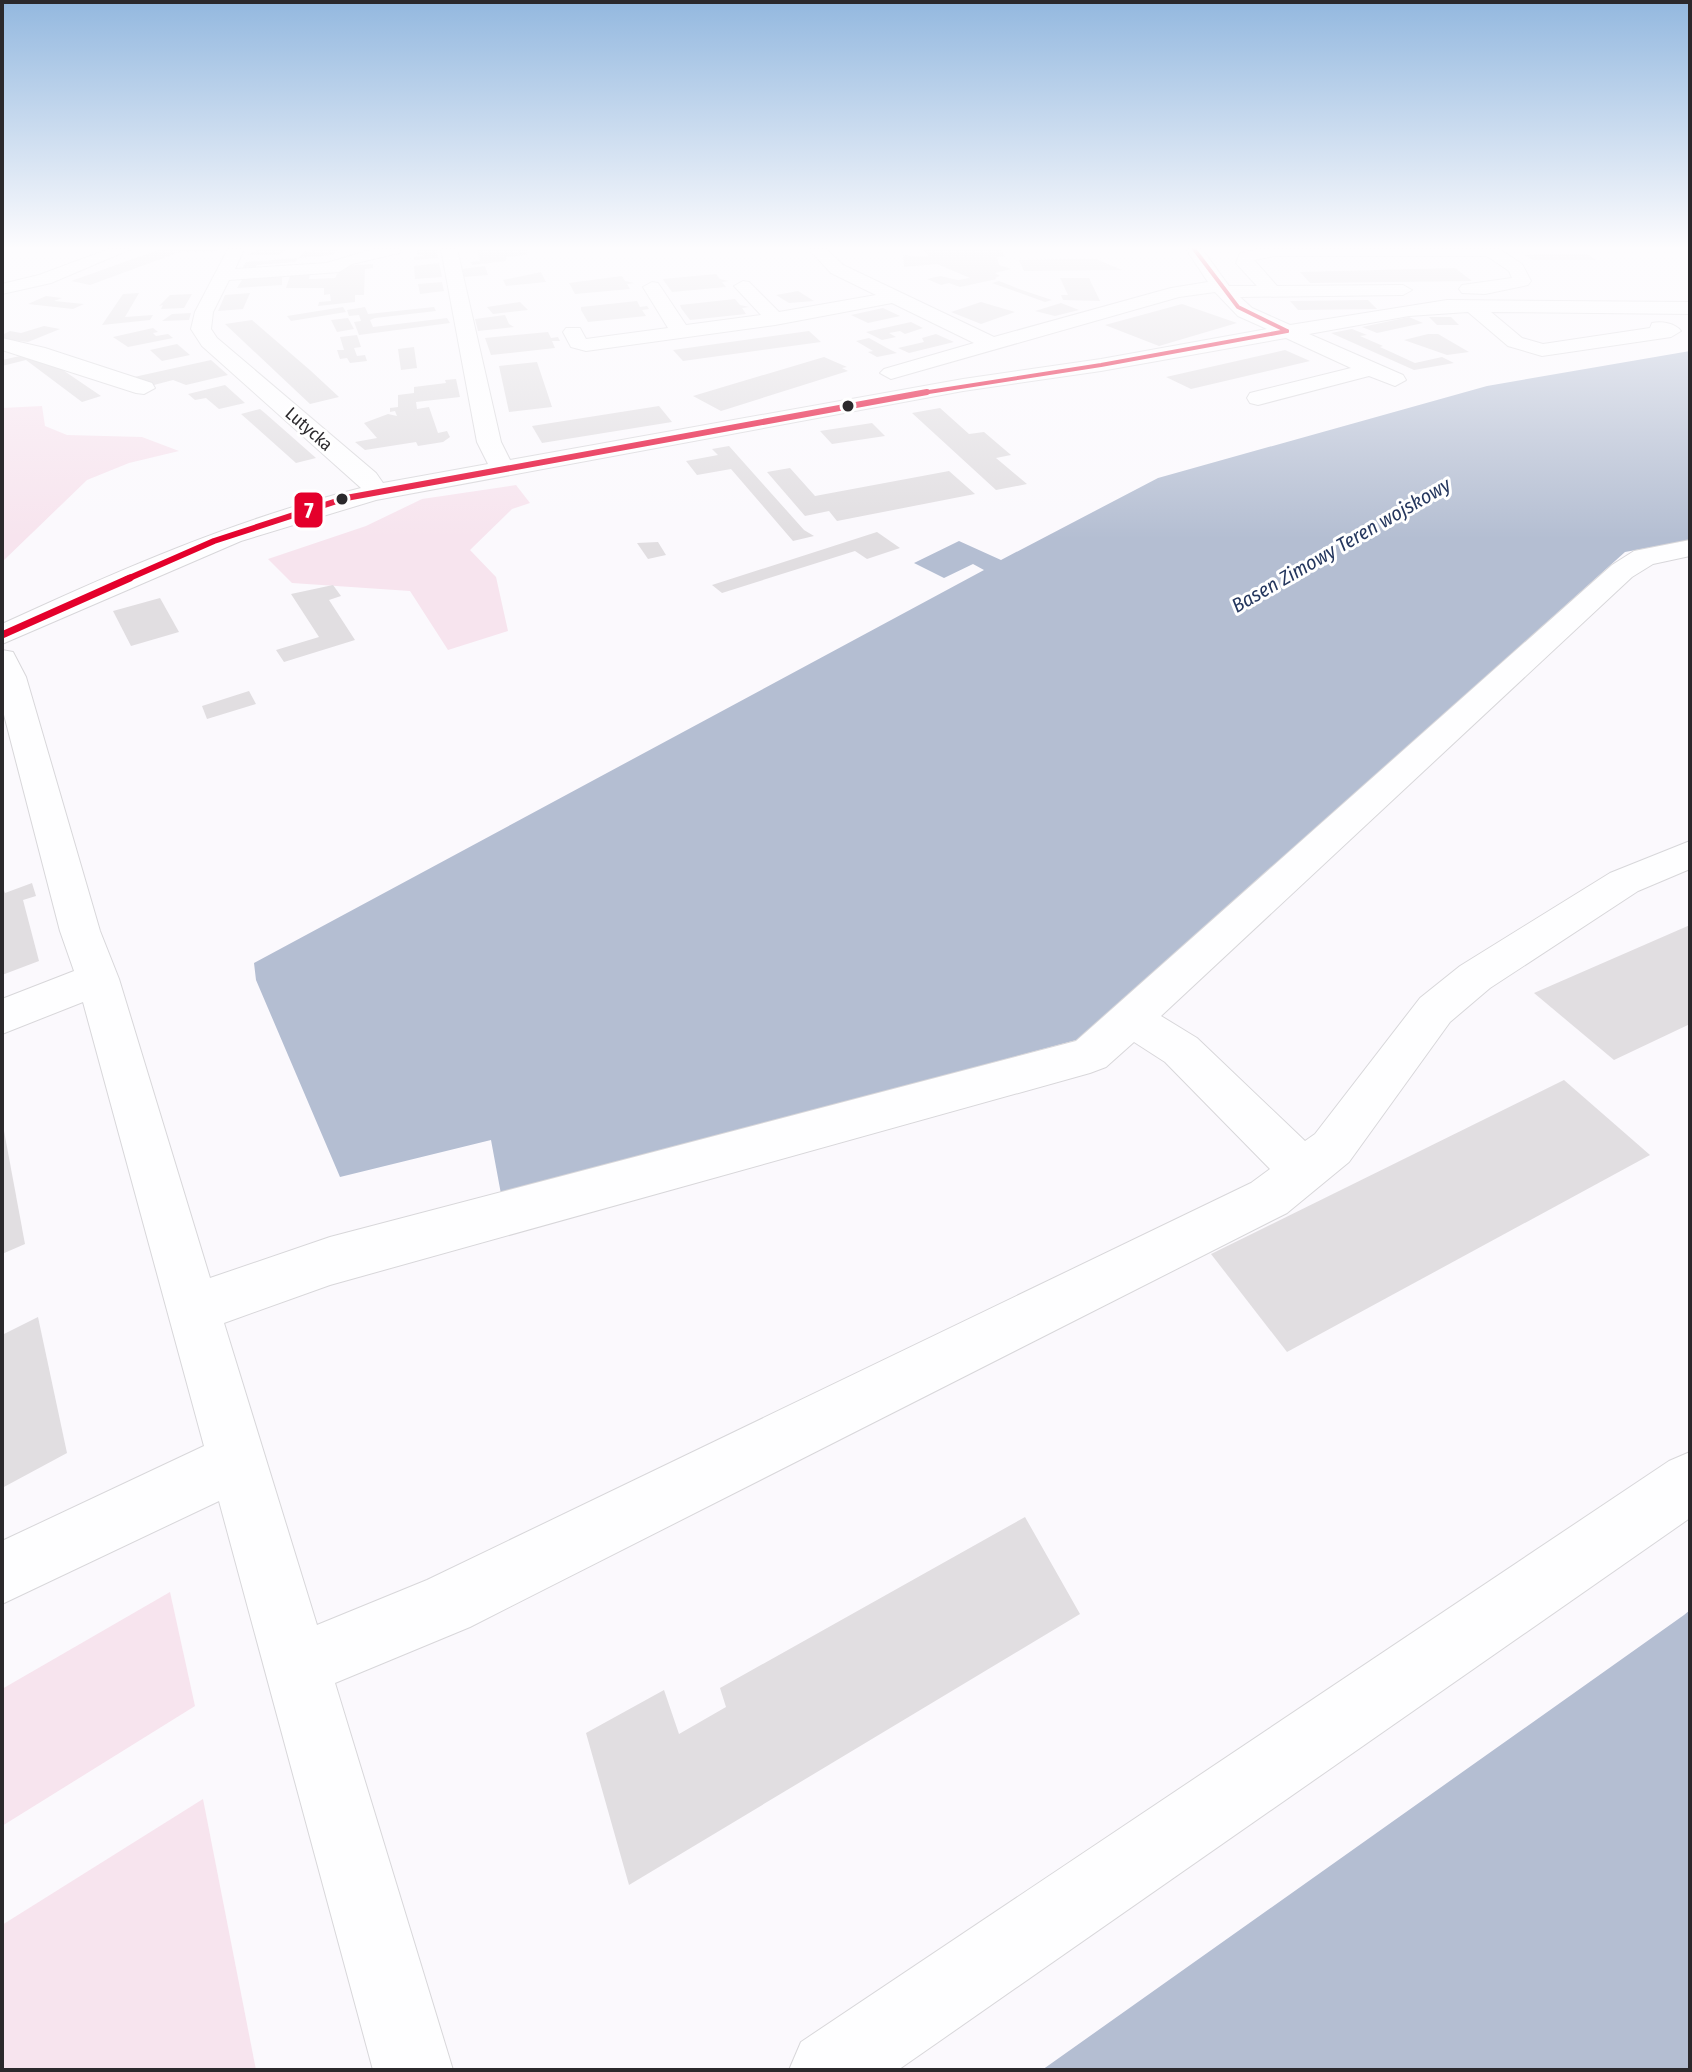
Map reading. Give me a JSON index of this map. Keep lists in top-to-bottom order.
{
  "streets": {
    "street": ["Lutycka"]
  },
  "water": ["Basen Zimowy Teren wojskowy"],
  "lines": ["transit line 7"]
}
